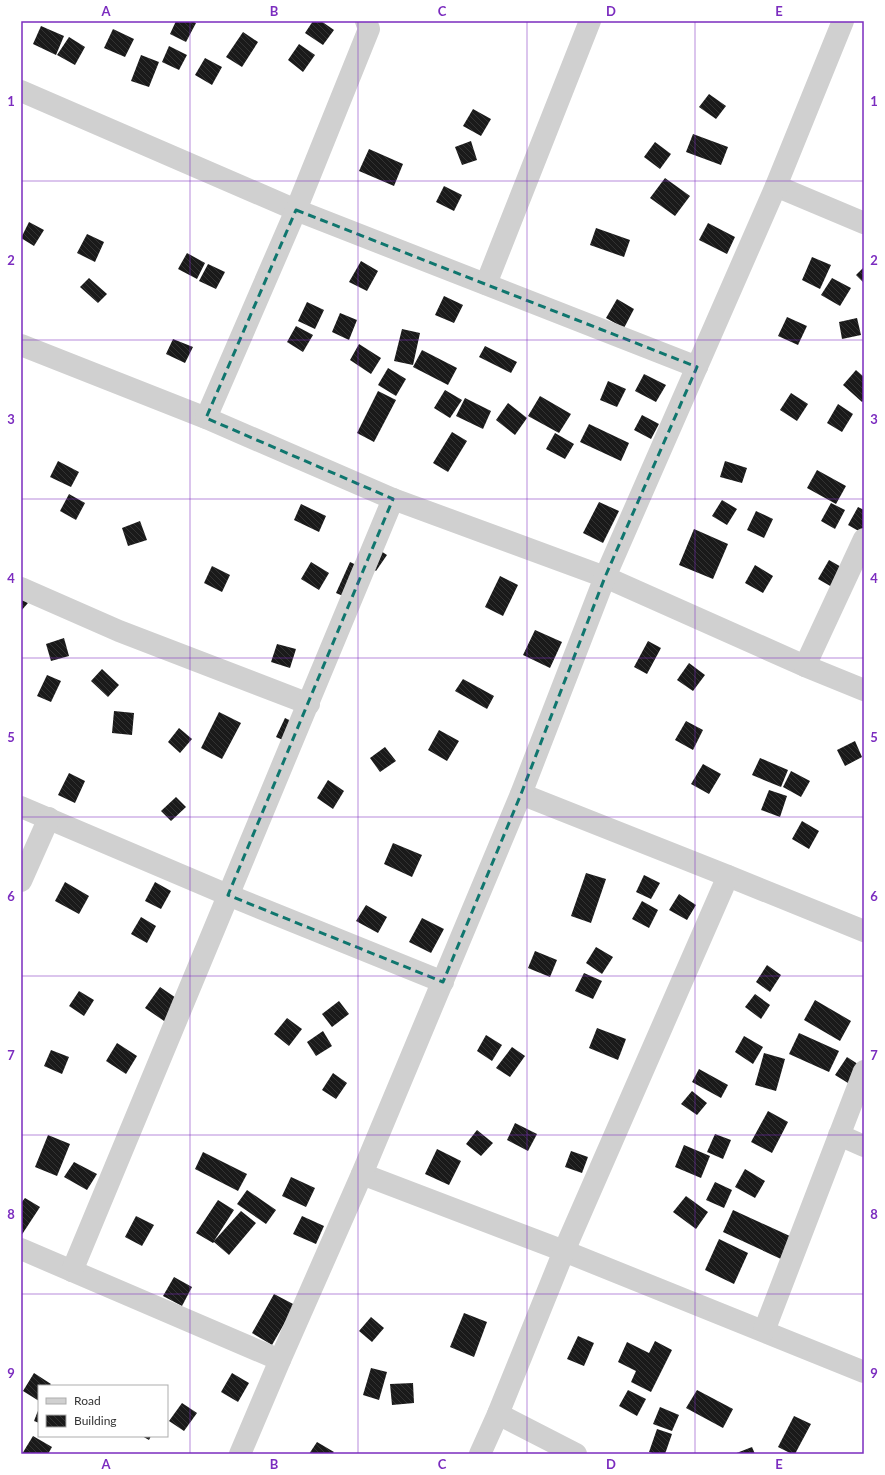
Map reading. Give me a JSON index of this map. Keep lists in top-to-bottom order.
{
  "legend": ["Road", "Building"],
  "grid": {
    "columns": [
      "A",
      "B",
      "C",
      "D",
      "E"
    ],
    "rows": [
      "1",
      "2",
      "3",
      "4",
      "5",
      "6",
      "7",
      "8",
      "9"
    ]
  }
}
